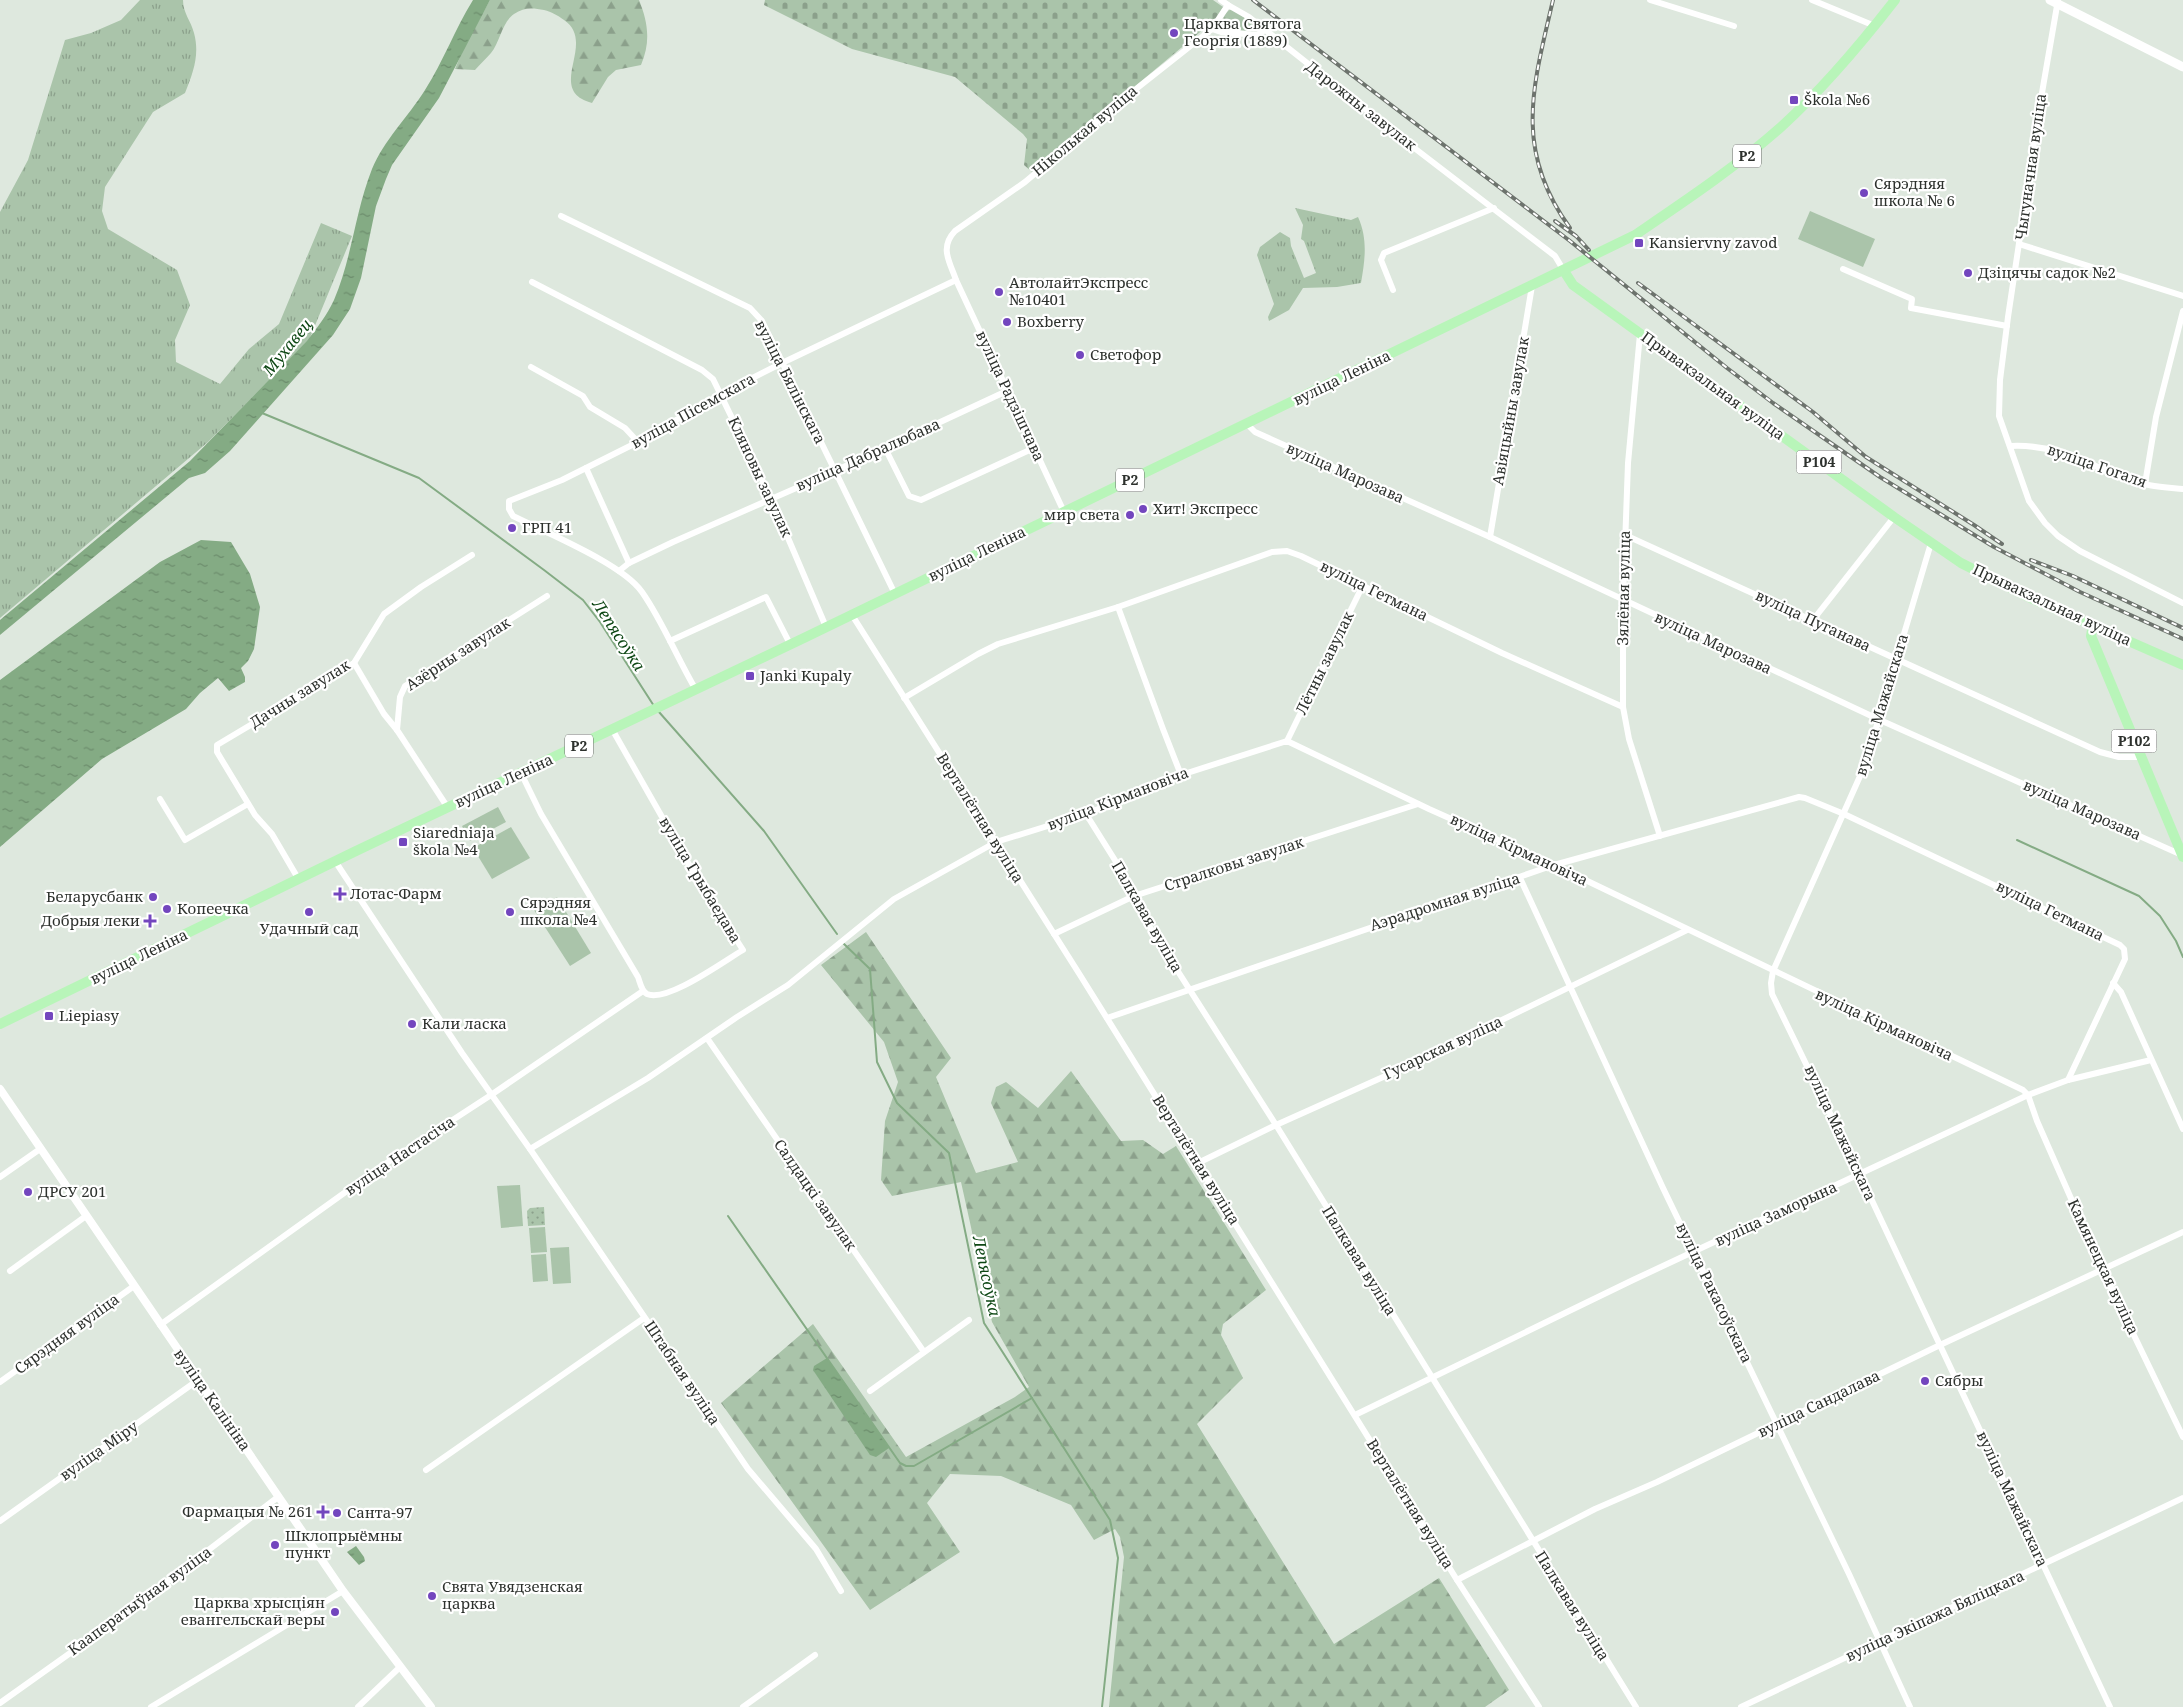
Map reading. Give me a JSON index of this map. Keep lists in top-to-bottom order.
{
  "streets": {
    "main road": [
      "Р2",
      "вуліца Леніна",
      "Прывакзальная вуліца",
      "Р104",
      "Р102"
    ],
    "street": [
      "Дарожны завулак",
      "Ніколькая вуліца",
      "Чыгуначная вуліца",
      "вуліца Бялінскага",
      "вуліца Радзішчава",
      "вуліца Пісемскага",
      "Авіяцыйны завулак",
      "вуліца Дабралюбава",
      "вуліца Гогаля",
      "вуліца Марозава",
      "Кляновы завулак",
      "Зялёная вуліца",
      "вуліца Гетмана",
      "вуліца Пуганава",
      "Азёрны завулак",
      "Лётны завулак",
      "Дачны завулак",
      "вуліца Мажайскага",
      "вуліца Кірмановіча",
      "Верталётная вуліца",
      "Стралковы завулак",
      "вуліца Грыбаедава",
      "Аэрадромная вуліца",
      "Палкавая вуліца",
      "Гусарская вуліца",
      "вуліца Настасіча",
      "Салдацкі завулак",
      "вуліца Заморына",
      "Камянецкая вуліца",
      "вуліца Ракасоўскага",
      "Сярэдняя вуліца",
      "Штабная вуліца",
      "вуліца Калініна",
      "вуліца Сандалава",
      "вуліца Міру",
      "Кааператыўная вуліца",
      "вуліца Экіпажа Бяліцкага"
    ]
  },
  "crossings": [
    ["Дарожны завулак", "Ніколькая вуліца"],
    ["Дарожны завулак", "вуліца Леніна"],
    ["Дарожны завулак", "Прывакзальная вуліца"],
    ["Ніколькая вуліца", "вуліца Радзішчава"],
    ["Ніколькая вуліца", "вуліца Пісемскага"],
    ["Чыгуначная вуліца", "вуліца Гогаля"],
    ["вуліца Леніна", "вуліца Бялінскага"],
    ["вуліца Леніна", "Прывакзальная вуліца"],
    ["вуліца Леніна", "вуліца Радзішчава"],
    ["вуліца Леніна", "Авіяцыйны завулак"],
    ["вуліца Леніна", "вуліца Марозава"],
    ["вуліца Леніна", "Кляновы завулак"],
    ["вуліца Леніна", "Дачны завулак"],
    ["вуліца Леніна", "Верталётная вуліца"],
    ["вуліца Леніна", "вуліца Грыбаедава"],
    ["вуліца Леніна", "Штабная вуліца"],
    ["вуліца Бялінскага", "вуліца Пісемскага"],
    ["вуліца Бялінскага", "вуліца Дабралюбава"],
    ["Прывакзальная вуліца", "Зялёная вуліца"],
    ["Прывакзальная вуліца", "вуліца Мажайскага"],
    ["Прывакзальная вуліца", "Р102"],
    ["вуліца Радзішчава", "вуліца Пісемскага"],
    ["вуліца Радзішчава", "вуліца Дабралюбава"],
    ["вуліца Пісемскага", "вуліца Дабралюбава"],
    ["вуліца Пісемскага", "Кляновы завулак"],
    ["Авіяцыйны завулак", "вуліца Марозава"],
    ["вуліца Дабралюбава", "Кляновы завулак"],
    ["вуліца Марозава", "Зялёная вуліца"],
    ["вуліца Марозава", "вуліца Мажайскага"],
    ["вуліца Марозава", "Р102"],
    ["Зялёная вуліца", "вуліца Гетмана"],
    ["Зялёная вуліца", "вуліца Пуганава"],
    ["Зялёная вуліца", "Аэрадромная вуліца"],
    ["вуліца Гетмана", "Лётны завулак"],
    ["вуліца Гетмана", "вуліца Мажайскага"],
    ["вуліца Гетмана", "Верталётная вуліца"],
    ["вуліца Гетмана", "Аэрадромная вуліца"],
    ["вуліца Гетмана", "вуліца Заморына"],
    ["вуліца Пуганава", "вуліца Мажайскага"],
    ["вуліца Пуганава", "Р102"],
    ["Лётны завулак", "вуліца Кірмановіча"],
    ["вуліца Мажайскага", "вуліца Кірмановіча"],
    ["вуліца Мажайскага", "Аэрадромная вуліца"],
    ["вуліца Мажайскага", "вуліца Заморына"],
    ["вуліца Мажайскага", "вуліца Сандалава"],
    ["вуліца Мажайскага", "вуліца Экіпажа Бяліцкага"],
    ["вуліца Кірмановіча", "Верталётная вуліца"],
    ["вуліца Кірмановіча", "Стралковы завулак"],
    ["вуліца Кірмановіча", "Аэрадромная вуліца"],
    ["вуліца Кірмановіча", "Палкавая вуліца"],
    ["вуліца Кірмановіча", "Гусарская вуліца"],
    ["вуліца Кірмановіча", "Салдацкі завулак"],
    ["вуліца Кірмановіча", "вуліца Заморына"],
    ["вуліца Кірмановіча", "Камянецкая вуліца"],
    ["Верталётная вуліца", "Стралковы завулак"],
    ["Верталётная вуліца", "Аэрадромная вуліца"],
    ["Верталётная вуліца", "Гусарская вуліца"],
    ["Верталётная вуліца", "вуліца Заморына"],
    ["Верталётная вуліца", "вуліца Сандалава"],
    ["Стралковы завулак", "Палкавая вуліца"],
    ["вуліца Грыбаедава", "вуліца Настасіча"],
    ["Аэрадромная вуліца", "Палкавая вуліца"],
    ["Аэрадромная вуліца", "вуліца Ракасоўскага"],
    ["Палкавая вуліца", "Гусарская вуліца"],
    ["Палкавая вуліца", "вуліца Заморына"],
    ["Палкавая вуліца", "вуліца Сандалава"],
    ["Гусарская вуліца", "вуліца Ракасоўскага"],
    ["вуліца Настасіча", "Штабная вуліца"],
    ["вуліца Настасіча", "вуліца Калініна"],
    ["вуліца Заморына", "Камянецкая вуліца"],
    ["вуліца Заморына", "вуліца Ракасоўскага"],
    ["Камянецкая вуліца", "вуліца Сандалава"],
    ["вуліца Ракасоўскага", "вуліца Сандалава"],
    ["вуліца Ракасоўскага", "вуліца Экіпажа Бяліцкага"],
    ["Сярэдняя вуліца", "вуліца Калініна"],
    ["вуліца Калініна", "вуліца Міру"],
    ["вуліца Калініна", "Кааператыўная вуліца"]
  ],
  "water": ["Мухавец", "Лепясоўка"],
  "places": {
    "other": [
      "Царква Святога Георгія (1889)",
      "Сярэдняя школа № 6",
      "Дзіцячы садок №2",
      "АвтолайтЭкспресс №10401",
      "Boxberry",
      "Светофор",
      "Хит! Экспресс",
      "мир света",
      "ГРП 41",
      "Беларусбанк",
      "Копеечка",
      "Удачный сад",
      "Сярэдняя школа №4",
      "Кали ласка",
      "ДРСУ 201",
      "Сябры",
      "Санта-97",
      "Шклопрыёмны пункт",
      "Свята Увядзенская царква",
      "Царква хрысціян евангельскай веры"
    ],
    "transit": [
      "Škola №6",
      "Kansiervny zavod",
      "Janki Kupaly",
      "Siaredniaja škola №4",
      "Liepiasy"
    ],
    "health": ["Лотас-Фарм", "Добрыя леки", "Фармацыя № 261"]
  }
}
